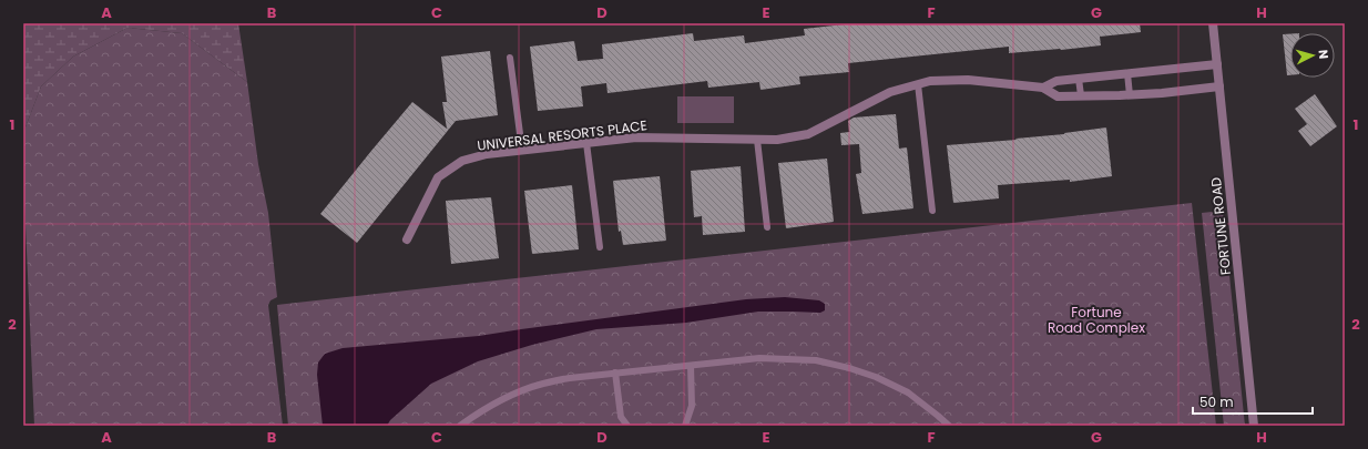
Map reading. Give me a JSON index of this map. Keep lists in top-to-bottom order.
{
  "streets": {
    "street": ["UNIVERSAL RESORTS PLACE", "FORTUNE ROAD"]
  },
  "crossings": [
    ["UNIVERSAL RESORTS PLACE", "FORTUNE ROAD"]
  ],
  "parks": ["Fortune Road Complex"],
  "scale_bar": "50 m",
  "north": "right",
  "grid": {
    "columns": [
      "A",
      "B",
      "C",
      "D",
      "E",
      "F",
      "G",
      "H"
    ],
    "rows": ["1", "2"]
  }
}
